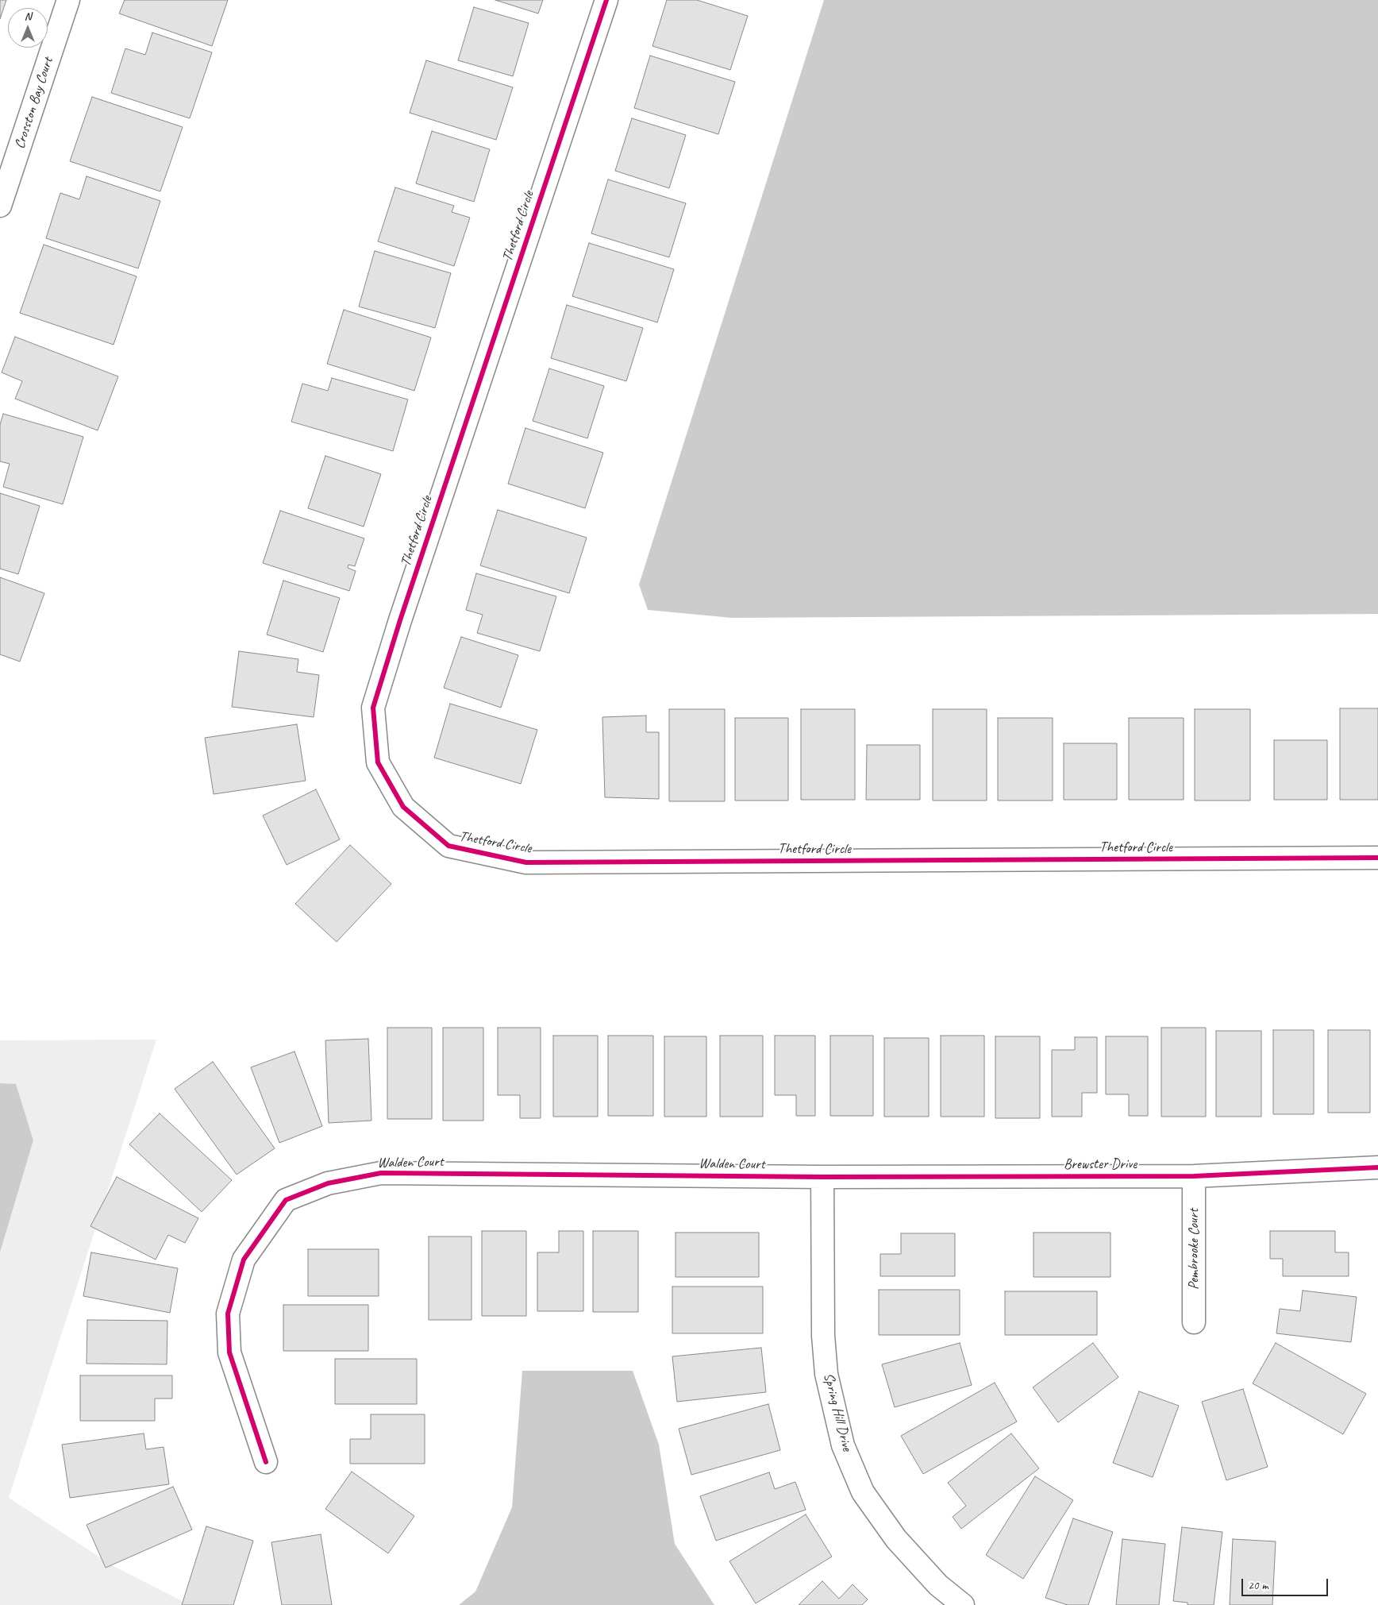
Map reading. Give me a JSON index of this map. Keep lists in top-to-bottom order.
{
  "streets": {
    "street": [
      "Crosston Bay Court",
      "Thetford Circle",
      "Walden Court",
      "Brewster Drive",
      "Pembrooke Court",
      "Spring Hill Drive"
    ]
  },
  "crossings": [
    ["Walden Court", "Brewster Drive"],
    ["Walden Court", "Spring Hill Drive"],
    ["Brewster Drive", "Pembrooke Court"],
    ["Brewster Drive", "Spring Hill Drive"]
  ],
  "scale_bar": "20 m",
  "north": "top"
}
